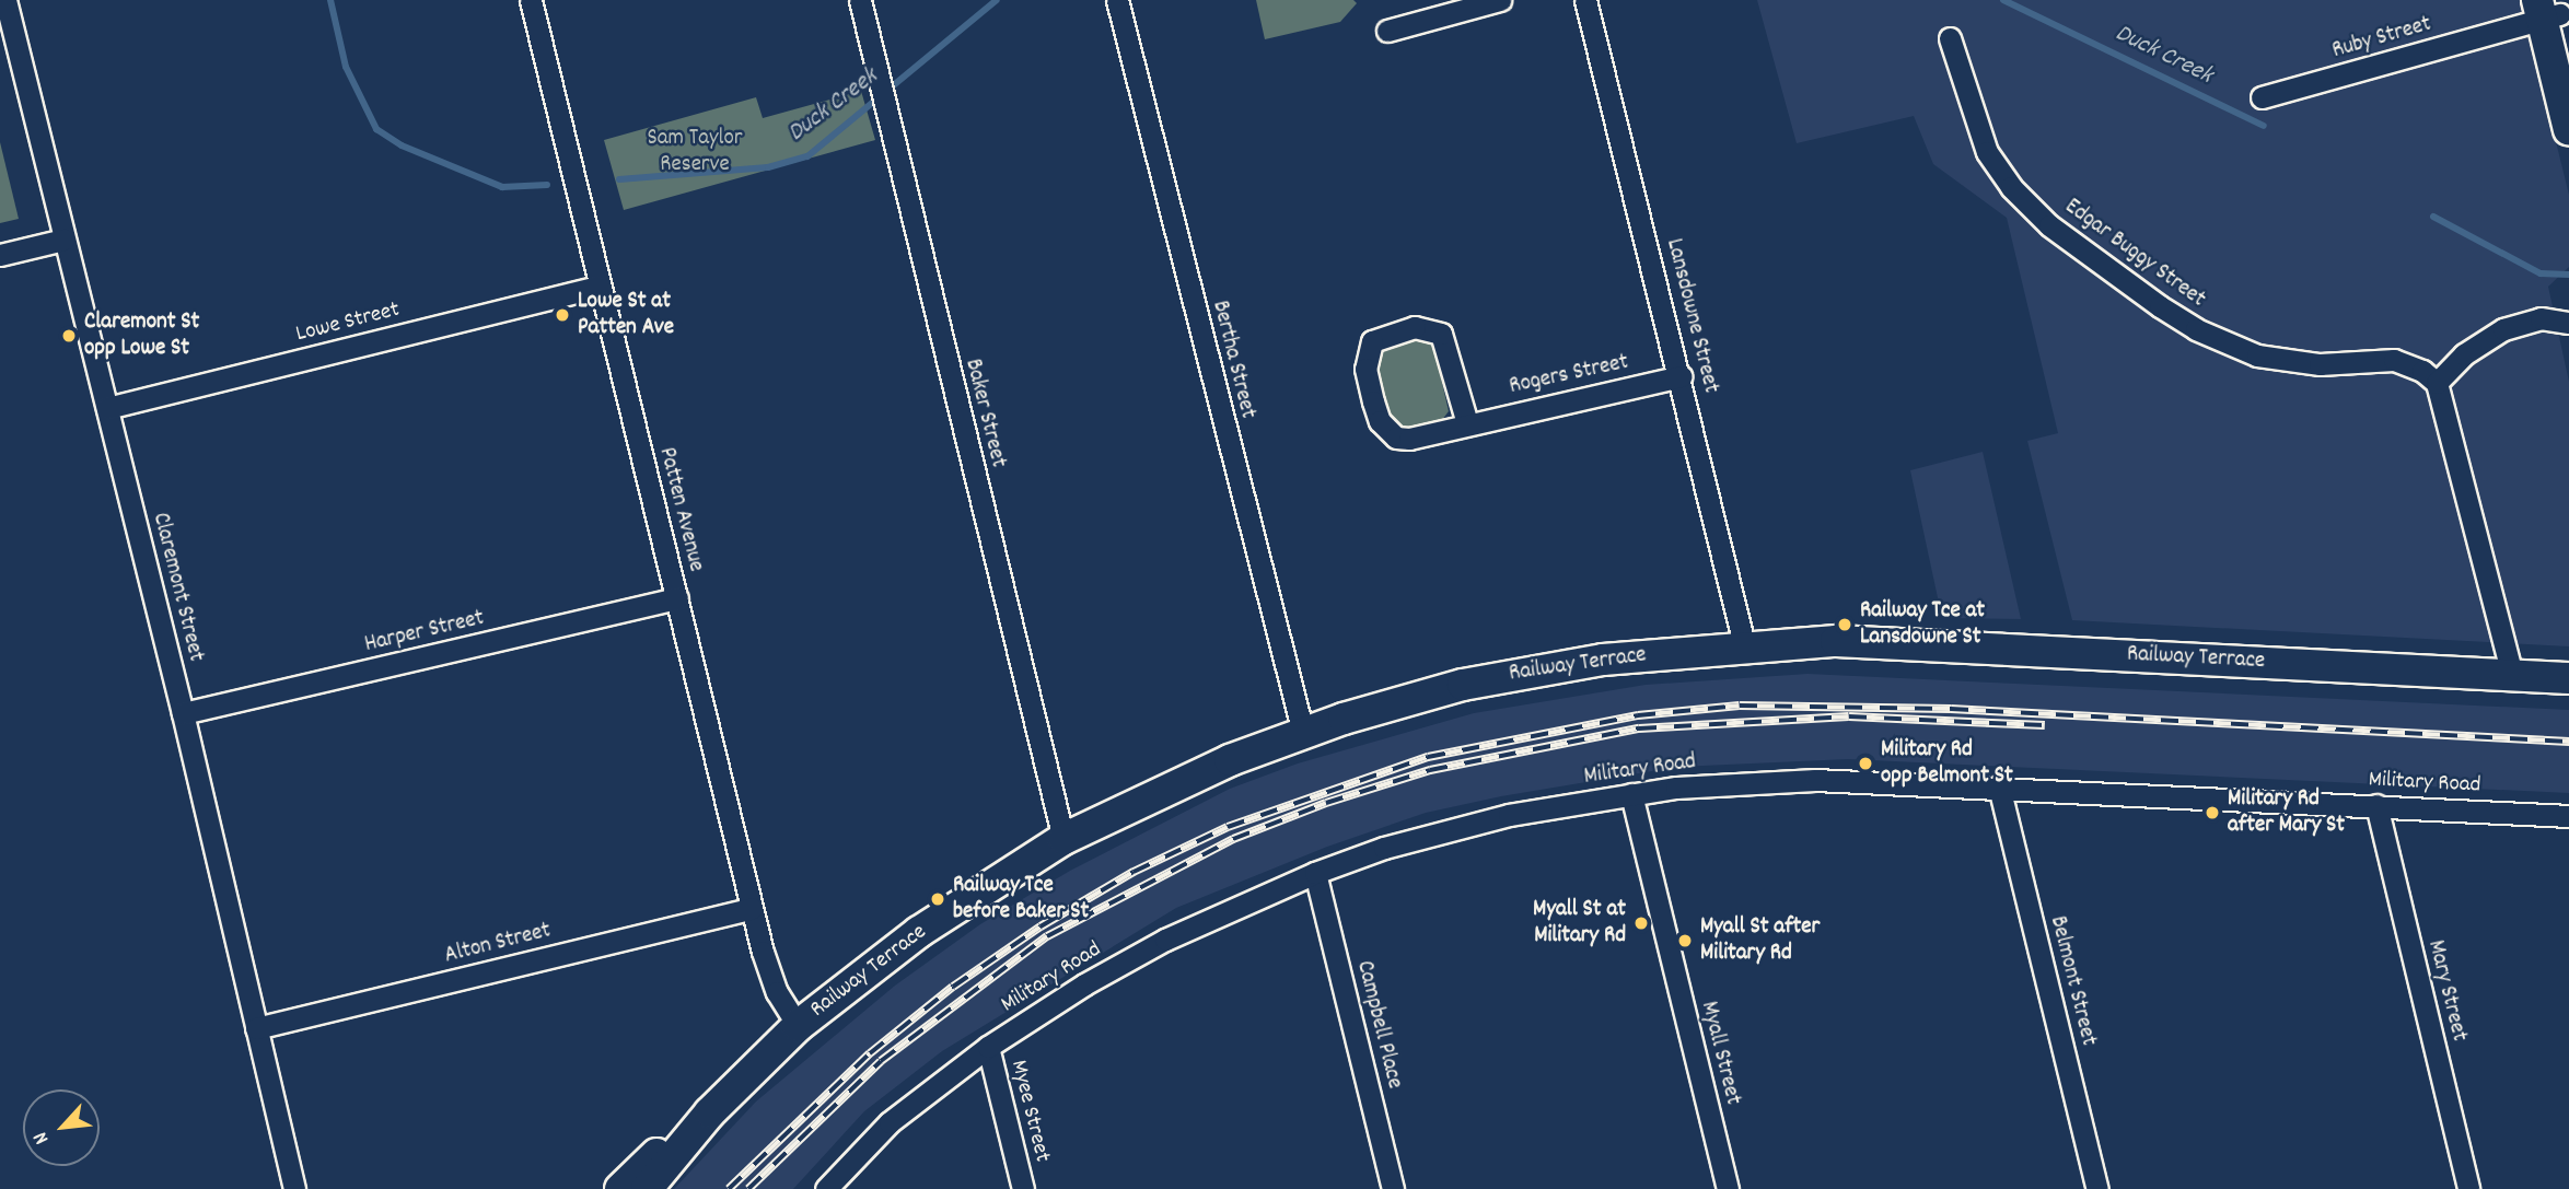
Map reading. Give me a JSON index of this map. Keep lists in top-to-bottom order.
{
  "streets": {
    "main road": ["Railway Terrace"],
    "street": [
      "Ruby Street",
      "Edgar Buggy Street",
      "Lansdowne Street",
      "Lowe Street",
      "Bertha Street",
      "Rogers Street",
      "Baker Street",
      "Patten Avenue",
      "Claremont Street",
      "Harper Street",
      "Military Road",
      "Alton Street",
      "Belmont Street",
      "Mary Street",
      "Campbell Place",
      "Myall Street",
      "Myee Street"
    ]
  },
  "crossings": [
    ["Lansdowne Street", "Rogers Street"],
    ["Lansdowne Street", "Railway Terrace"],
    ["Lowe Street", "Patten Avenue"],
    ["Lowe Street", "Claremont Street"],
    ["Bertha Street", "Railway Terrace"],
    ["Baker Street", "Railway Terrace"],
    ["Patten Avenue", "Harper Street"],
    ["Patten Avenue", "Railway Terrace"],
    ["Patten Avenue", "Alton Street"],
    ["Claremont Street", "Harper Street"],
    ["Claremont Street", "Alton Street"],
    ["Military Road", "Belmont Street"],
    ["Military Road", "Mary Street"],
    ["Military Road", "Campbell Place"],
    ["Military Road", "Myall Street"],
    ["Military Road", "Myee Street"]
  ],
  "water": ["Duck Creek"],
  "parks": ["Sam Taylor Reserve"],
  "places": [
    "Lowe St at Patten Ave",
    "Claremont St opp Lowe St",
    "Railway Tce at Lansdowne St",
    "Military Rd opp Belmont St",
    "Military Rd after Mary St",
    "Railway Tce before Baker St",
    "Myall St at Military Rd",
    "Myall St after Military Rd"
  ],
  "north": "bottom left"
}
